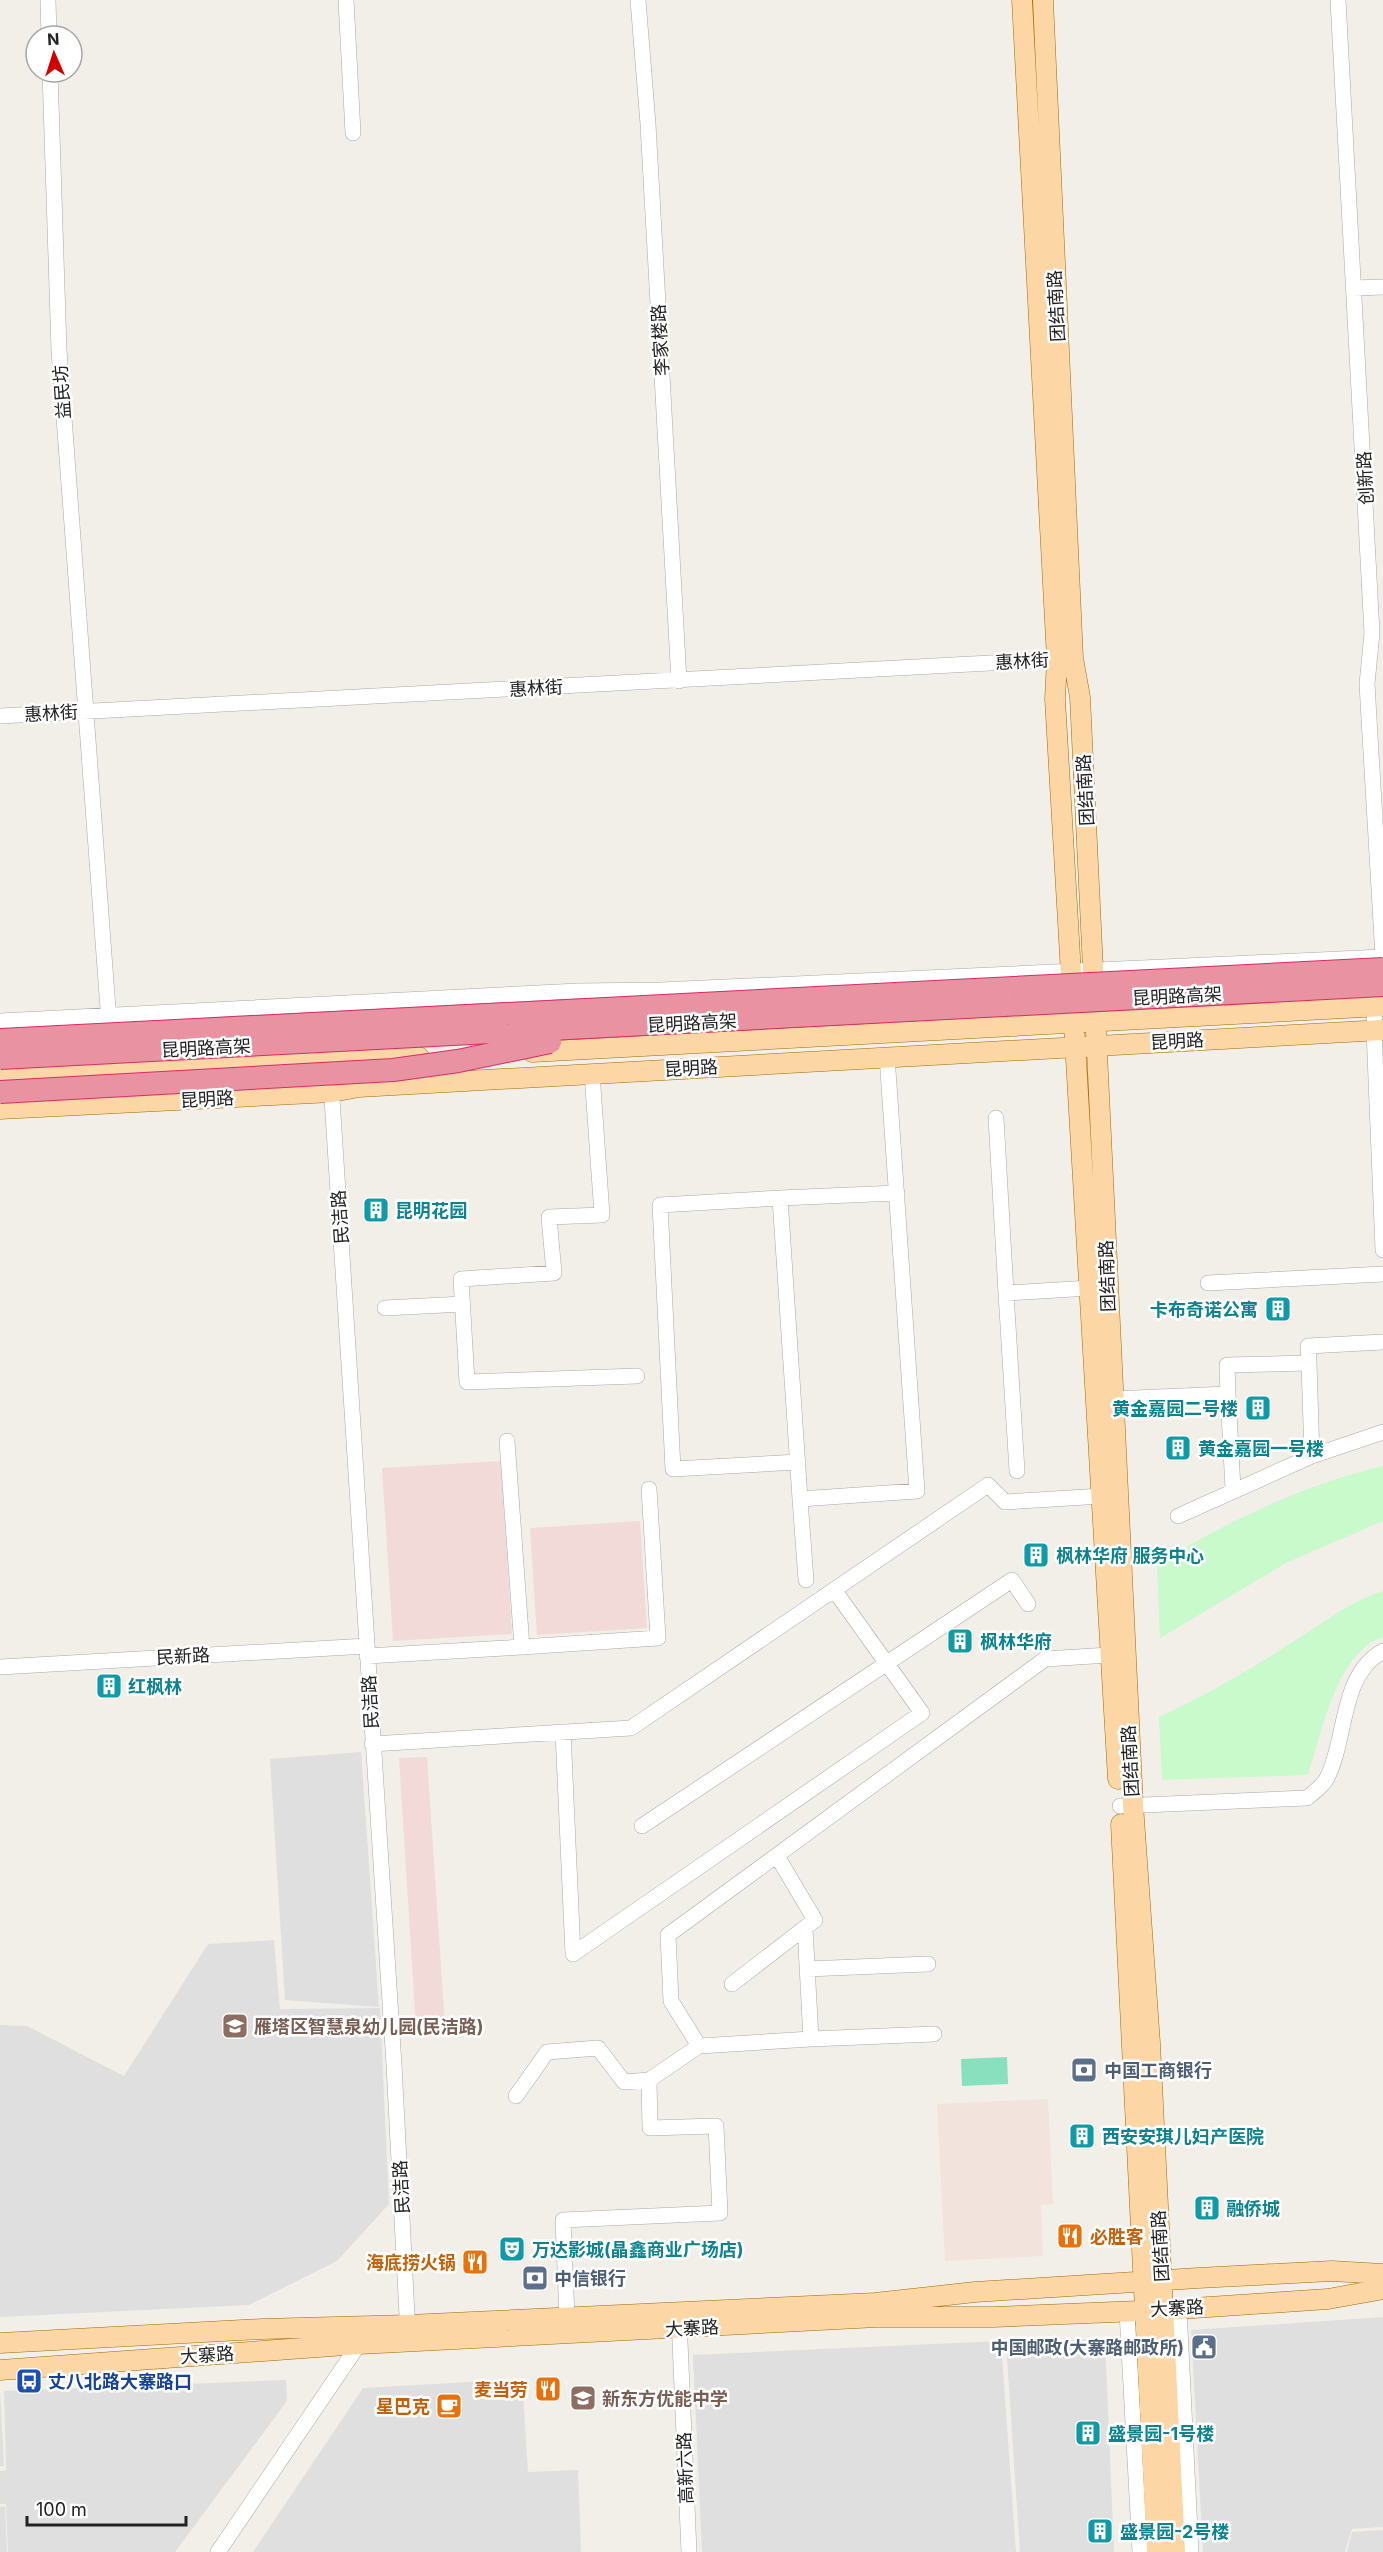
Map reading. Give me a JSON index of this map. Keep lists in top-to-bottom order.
{
  "streets": {
    "highway": ["昆明路高架"],
    "main road": ["团结南路", "昆明路", "大寨路"],
    "street": [
      "李家楼路",
      "益民坊",
      "创新路",
      "惠林街",
      "民洁路",
      "民新路",
      "高新六路"
    ]
  },
  "crossings": [
    ["团结南路", "惠林街"],
    ["团结南路", "昆明路"],
    ["团结南路", "大寨路"],
    ["李家楼路", "惠林街"],
    ["益民坊", "惠林街"],
    ["益民坊", "昆明路"],
    ["创新路", "昆明路"],
    ["昆明路", "民洁路"],
    ["民洁路", "民新路"],
    ["民洁路", "大寨路"],
    ["大寨路", "高新六路"]
  ],
  "places": {
    "building": [
      "昆明花园",
      "卡布奇诺公寓",
      "黄金嘉园二号楼",
      "黄金嘉园一号楼",
      "枫林华府 服务中心",
      "枫林华府",
      "红枫林",
      "西安安琪儿妇产医院",
      "融侨城",
      "盛景园-1号楼",
      "盛景园-2号楼"
    ],
    "school or university": ["雁塔区智慧泉幼儿园(民洁路)", "新东方优能中学"],
    "bank": ["中国工商银行", "中信银行"],
    "restaurant": ["必胜客", "海底捞火锅", "麦当劳"],
    "theatre": ["万达影城(晶鑫商业广场店)"],
    "public building": ["中国邮政(大寨路邮政所)"],
    "bus stop": ["丈八北路大寨路口"],
    "cafe": ["星巴克"]
  },
  "scale_bar": "100 m",
  "north": "top"
}
